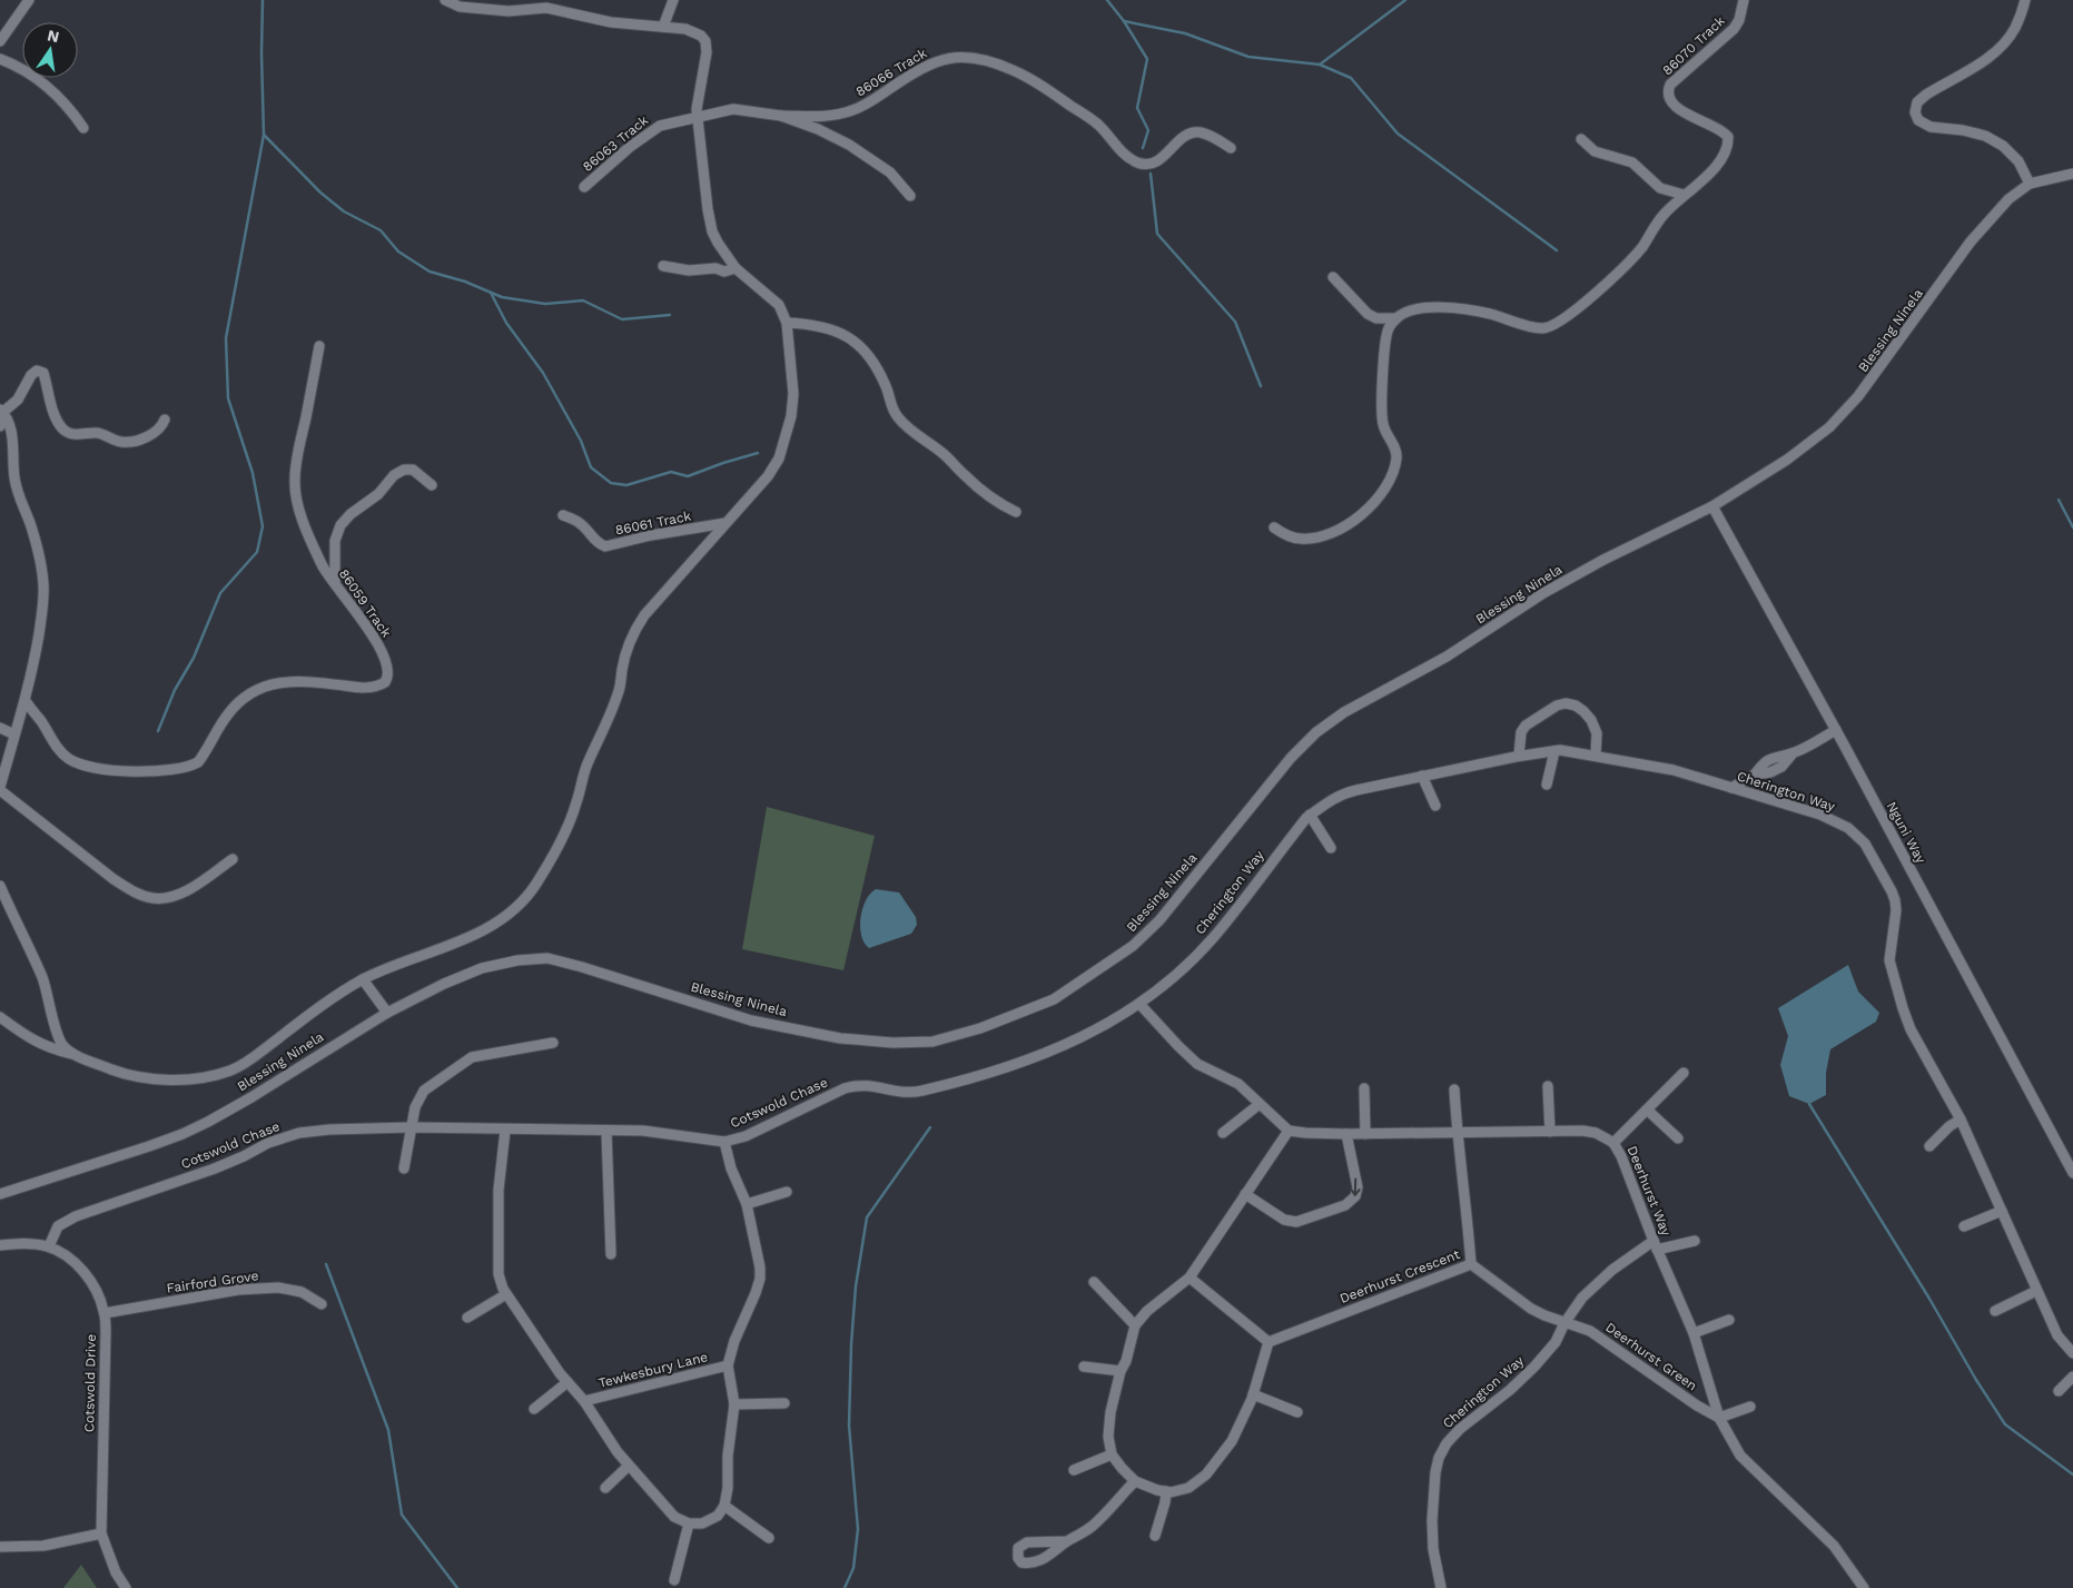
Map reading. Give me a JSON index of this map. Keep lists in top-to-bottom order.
{
  "streets": {
    "street": [
      "86070 Track",
      "86066 Track",
      "86063 Track",
      "Blessing Ninela",
      "86061 Track",
      "86059 Track",
      "Cherington Way",
      "Nguni Way",
      "Cotswold Chase",
      "Deerhurst Way",
      "Deerhurst Crescent",
      "Fairford Grove",
      "Deerhurst Green",
      "Tewkesbury Lane",
      "Cotswold Drive"
    ]
  },
  "crossings": [
    ["86066 Track", "86063 Track"],
    ["Blessing Ninela", "Nguni Way"],
    ["Cherington Way", "Cotswold Chase"],
    ["Cherington Way", "Deerhurst Way"],
    ["Cherington Way", "Deerhurst Green"],
    ["Cotswold Chase", "Cotswold Drive"],
    ["Deerhurst Way", "Deerhurst Crescent"],
    ["Deerhurst Way", "Deerhurst Green"],
    ["Deerhurst Crescent", "Deerhurst Green"],
    ["Fairford Grove", "Cotswold Drive"]
  ],
  "north": "top"
}
